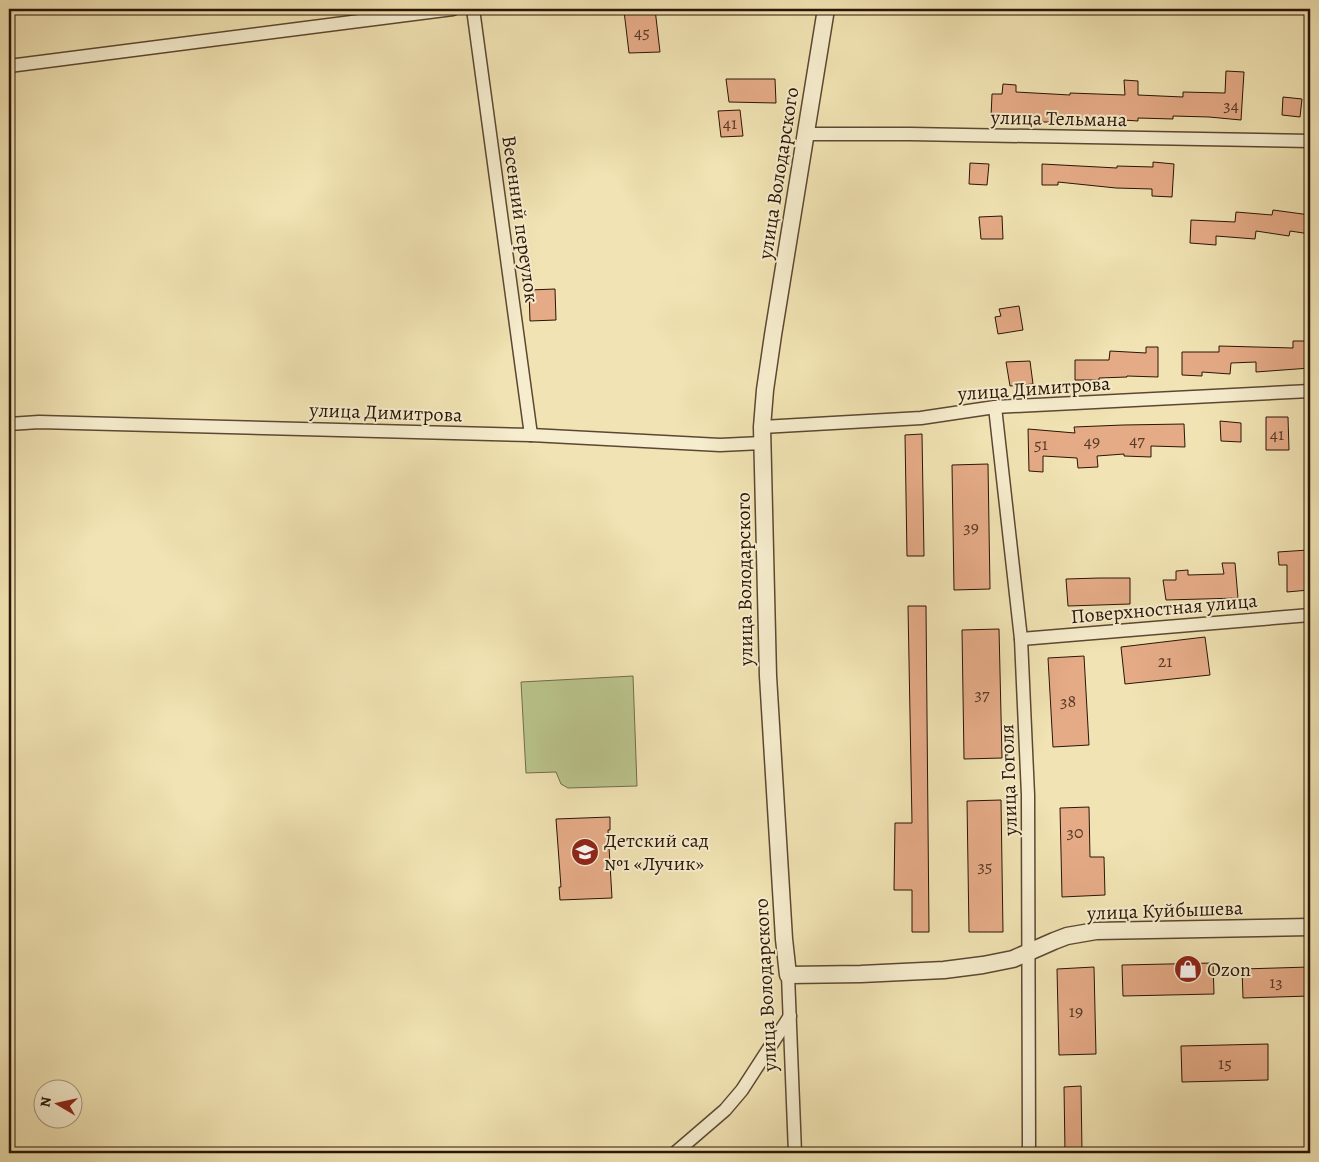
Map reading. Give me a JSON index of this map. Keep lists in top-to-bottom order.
{
  "streets": {
    "street": [
      "улица Тельмана",
      "улица Володарского",
      "Весенний переулок",
      "улица Димитрова",
      "Поверхностная улица",
      "улица Гоголя",
      "улица Куйбышева"
    ]
  },
  "crossings": [
    ["улица Тельмана", "улица Володарского"],
    ["улица Володарского", "улица Димитрова"],
    ["улица Володарского", "улица Куйбышева"],
    ["Весенний переулок", "улица Димитрова"],
    ["улица Димитрова", "улица Гоголя"],
    ["Поверхностная улица", "улица Гоголя"],
    ["улица Гоголя", "улица Куйбышева"]
  ],
  "places": {
    "school or university": ["Детский сад №1 «Лучик»"],
    "shop": ["Ozon"]
  },
  "house_numbers": [
    "45",
    "34",
    "41",
    "41",
    "47",
    "49",
    "51",
    "39",
    "21",
    "37",
    "38",
    "30",
    "35",
    "13",
    "19",
    "15"
  ],
  "north": "left"
}
